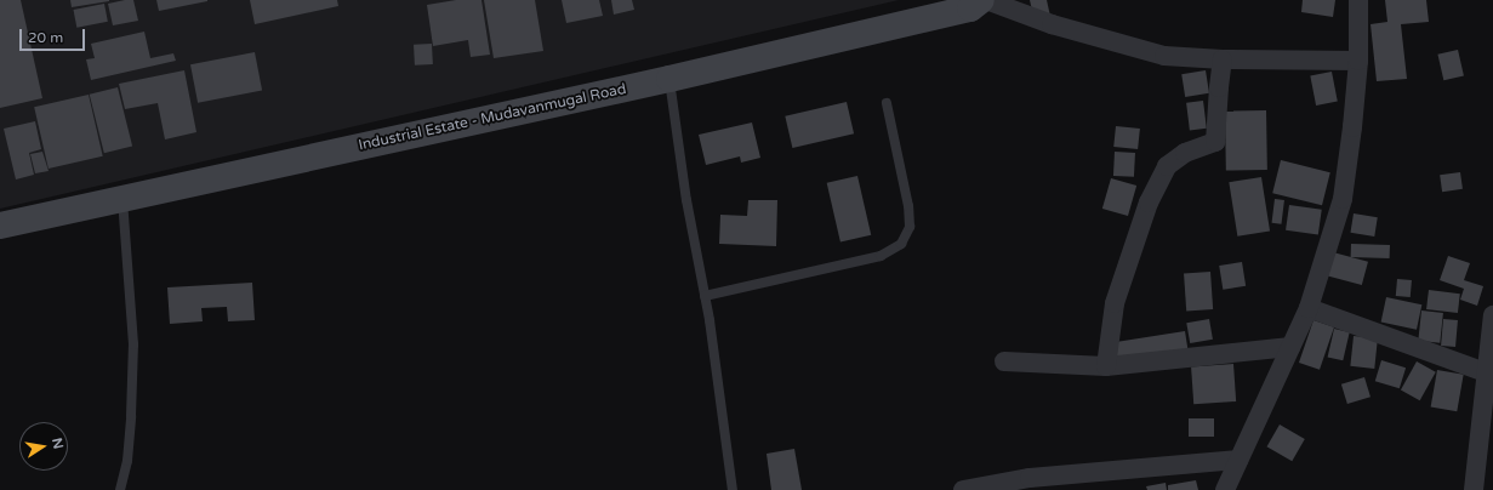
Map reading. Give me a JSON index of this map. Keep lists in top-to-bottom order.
{
  "streets": {
    "street": ["Industrial Estate - Mudavanmugal Road"]
  },
  "scale_bar": "20 m",
  "north": "right"
}
